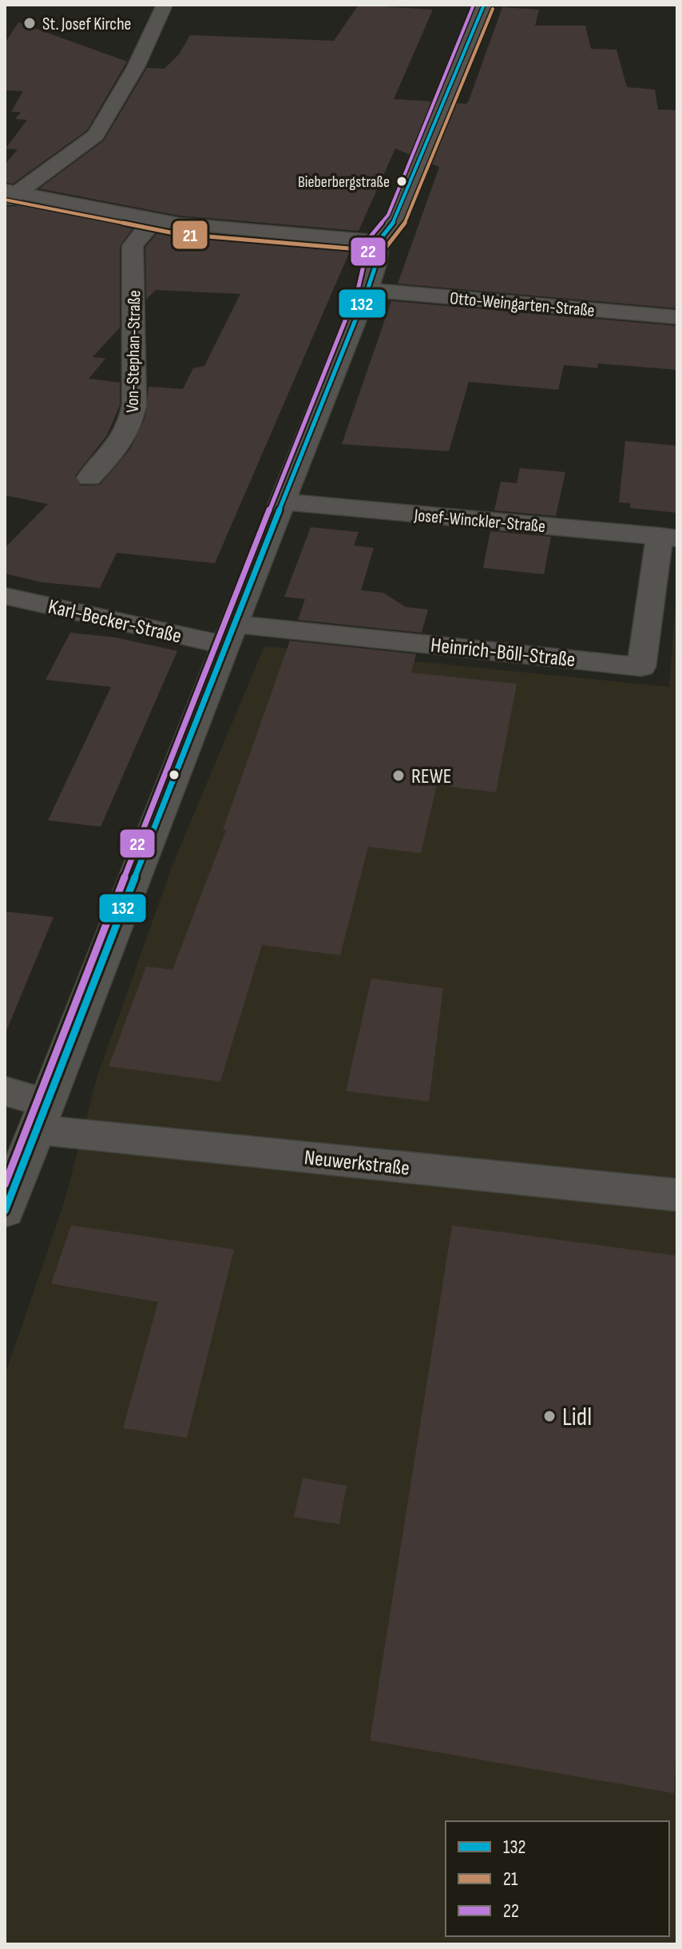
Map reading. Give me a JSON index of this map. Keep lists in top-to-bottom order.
{
  "streets": {
    "street": [
      "Otto-Weingarten-Straße",
      "Von-Stephan-Straße",
      "Josef-Winckler-Straße",
      "Karl-Becker-Straße",
      "Heinrich-Böll-Straße",
      "Neuwerkstraße"
    ]
  },
  "crossings": [
    ["Josef-Winckler-Straße", "Heinrich-Böll-Straße"],
    ["Karl-Becker-Straße", "Heinrich-Böll-Straße"]
  ],
  "places": [
    "St. Josef Kirche",
    "Bieberbergstraße",
    "REWE",
    "Lidl"
  ],
  "lines": ["transit line 132", "transit line 22", "transit line 21"],
  "legend": ["132", "21", "22"]
}
